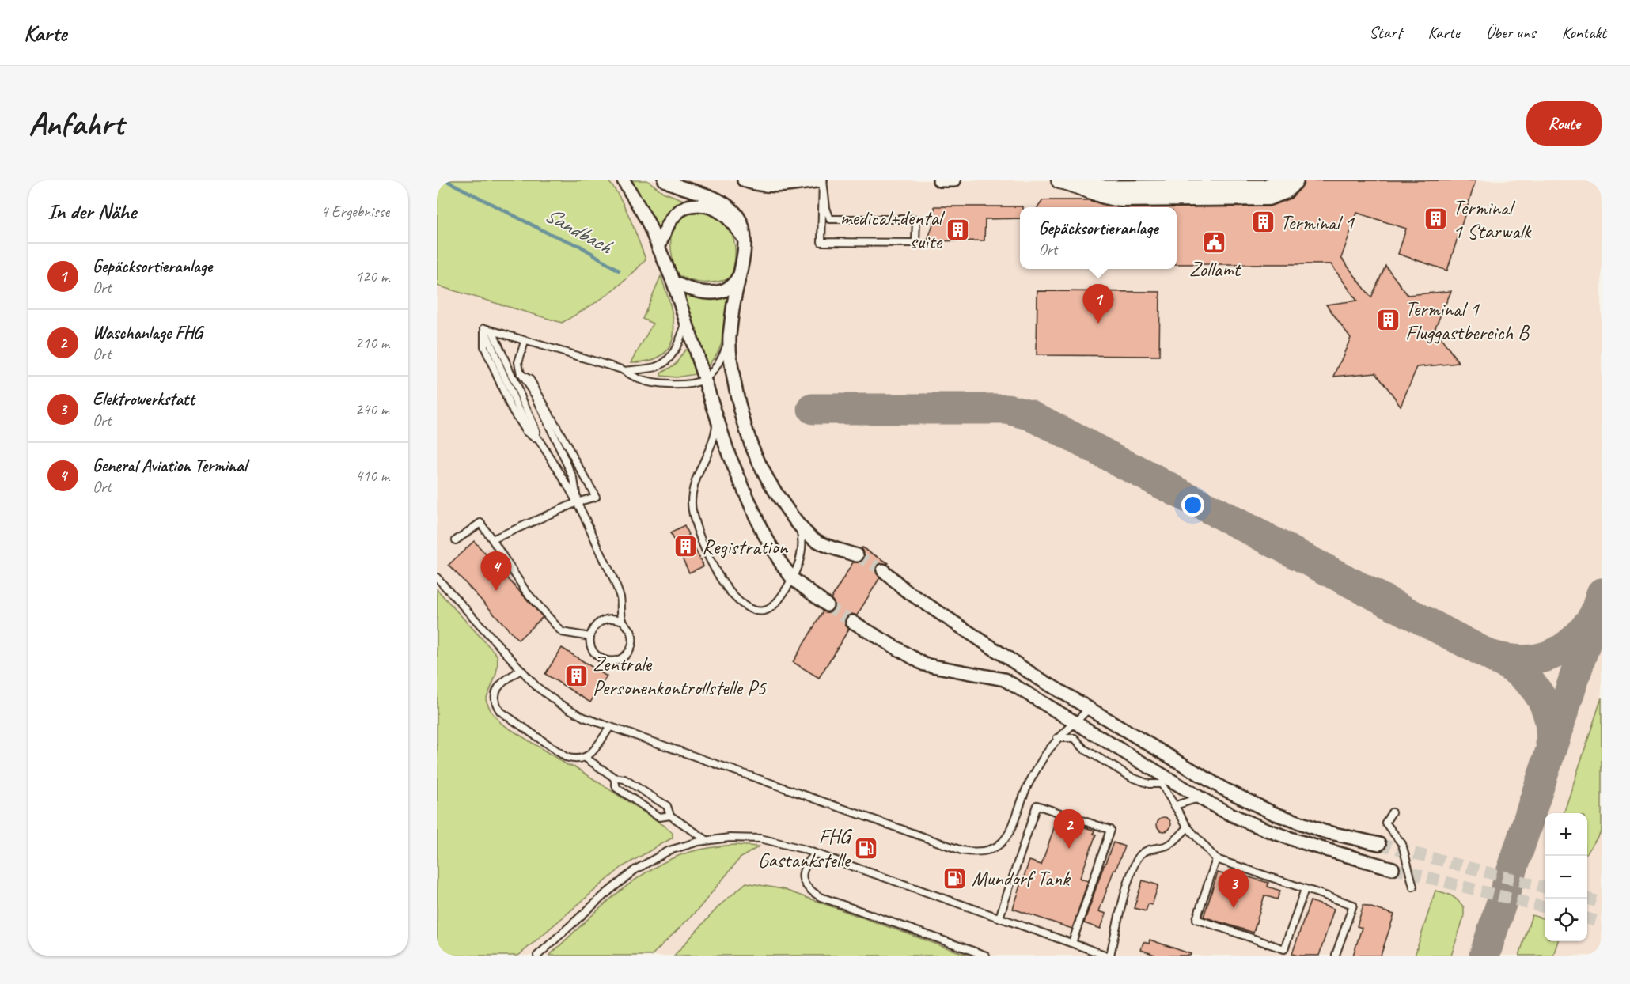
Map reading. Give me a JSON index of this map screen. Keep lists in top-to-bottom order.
{
  "water": ["Sandbach"],
  "places": {
    "building": [
      "Terminal 1 Starwalk",
      "Terminal 1",
      "medical+dental suite",
      "Terminal 1 Fluggastbereich B",
      "Registration",
      "Zentrale Personenkontrollstelle P5"
    ],
    "public building": ["Zollamt"],
    "fuel station": ["FHG Gastankstelle", "Mundorf Tank"]
  },
  "page": {
    "header": "Karte",
    "nav": [
      "Start",
      "Karte",
      "Über uns",
      "Kontakt"
    ],
    "buttons": "Route",
    "title": "Anfahrt",
    "heading": ["In der Nähe", "4 Ergebnisse"],
    "popup": ["Gepäcksortieranlage", "Ort"],
    "list": [
      {
        "mark": "1",
        "name": "Gepäcksortieranlage",
        "note": "Ort",
        "value": "120 m"
      },
      {
        "mark": "2",
        "name": "Waschanlage FHG",
        "note": "Ort",
        "value": "210 m"
      },
      {
        "mark": "3",
        "name": "Elektrowerkstatt",
        "note": "Ort",
        "value": "240 m"
      },
      {
        "mark": "4",
        "name": "General Aviation Terminal",
        "note": "Ort",
        "value": "410 m"
      }
    ],
    "pins": [
      "1",
      "4",
      "2",
      "3"
    ],
    "map_buttons": ["+", "−"]
  }
}
